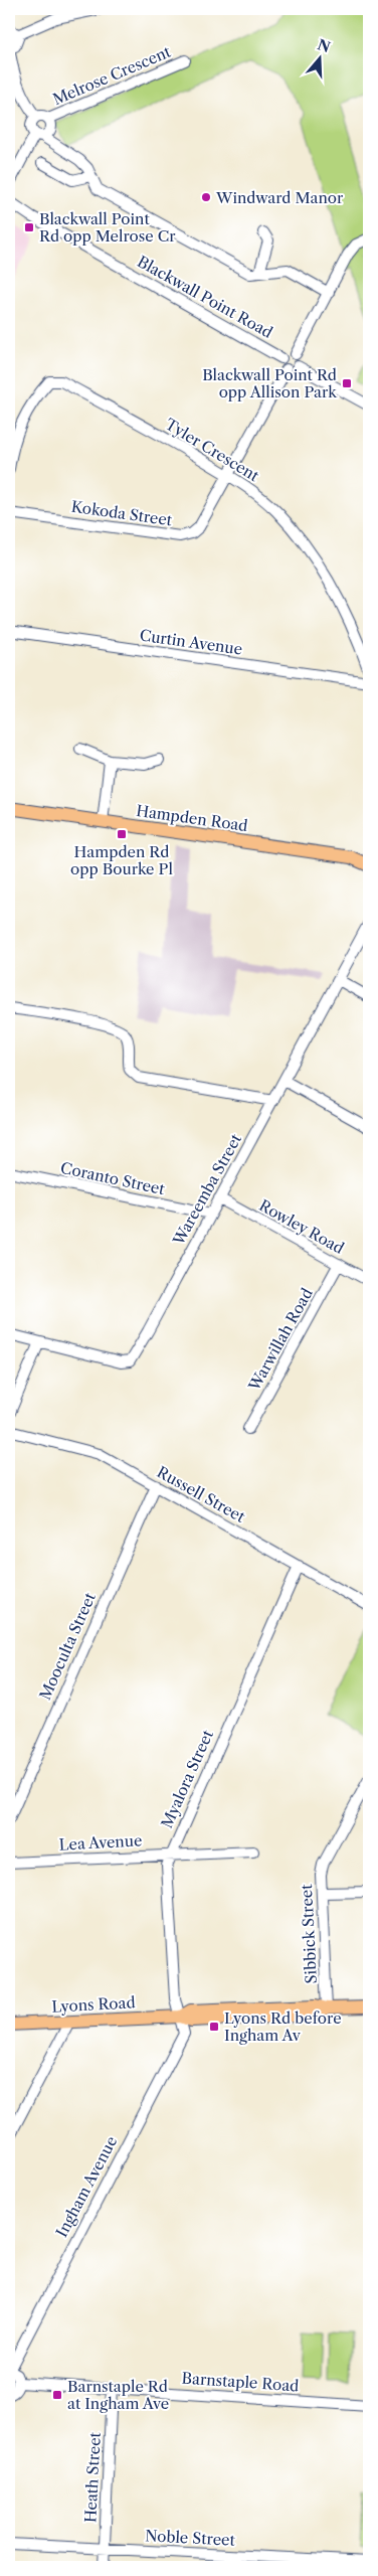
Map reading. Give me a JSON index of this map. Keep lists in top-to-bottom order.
{
  "streets": {
    "main road": ["Hampden Road", "Lyons Road"],
    "street": [
      "Melrose Crescent",
      "Blackwall Point Road",
      "Tyler Crescent",
      "Kokoda Street",
      "Curtin Avenue",
      "Coranto Street",
      "Wareemba Street",
      "Rowley Road",
      "Warwillah Road",
      "Russell Street",
      "Mooculta Street",
      "Myalora Street",
      "Lea Avenue",
      "Sibbick Street",
      "Ingham Avenue",
      "Barnstaple Road",
      "Heath Street",
      "Noble Street"
    ]
  },
  "crossings": [
    ["Blackwall Point Road", "Kokoda Street"],
    ["Tyler Crescent", "Kokoda Street"],
    ["Coranto Street", "Wareemba Street"],
    ["Wareemba Street", "Rowley Road"],
    ["Rowley Road", "Warwillah Road"],
    ["Russell Street", "Mooculta Street"],
    ["Russell Street", "Myalora Street"],
    ["Myalora Street", "Lea Avenue"],
    ["Myalora Street", "Lyons Road"],
    ["Myalora Street", "Ingham Avenue"],
    ["Sibbick Street", "Lyons Road"],
    ["Lyons Road", "Ingham Avenue"],
    ["Barnstaple Road", "Heath Street"],
    ["Heath Street", "Noble Street"]
  ],
  "places": {
    "other": ["Windward Manor"],
    "transit": [
      "Blackwall Point Rd opp Melrose Cr",
      "Blackwall Point Rd opp Allison Park",
      "Hampden Rd opp Bourke Pl",
      "Lyons Rd before Ingham Av",
      "Barnstaple Rd at Ingham Ave"
    ]
  },
  "north": "top"
}
